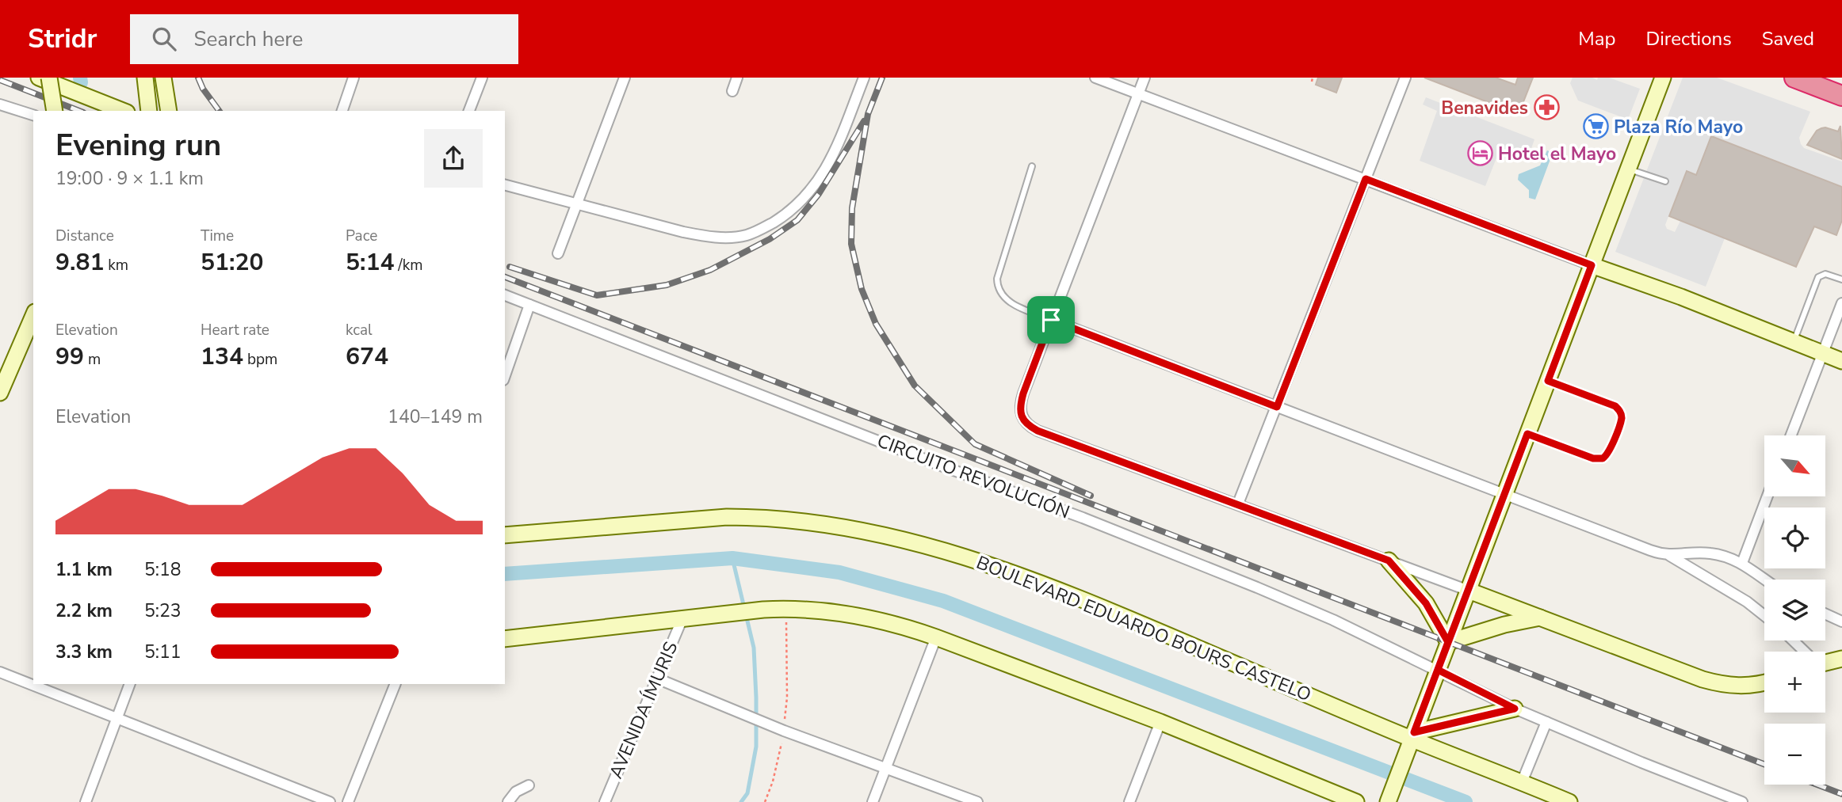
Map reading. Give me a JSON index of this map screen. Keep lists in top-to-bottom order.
{
  "streets": {
    "main road": ["BOULEVARD EDUARDO BOURS CASTELO"],
    "street": ["CIRCUITO REVOLUCIÓN", "AVENIDA ÍMURIS"]
  },
  "places": {
    "pharmacy": ["Benavides"],
    "supermarket": ["Plaza Río Mayo"],
    "hotel": ["Hotel el Mayo"]
  },
  "north": "bottom right",
  "page": {
    "header": "Stridr",
    "search": "Search here",
    "nav": ["Map", "Directions", "Saved"],
    "heading": ["Evening run", "19:00 · 9 × 1.1 km"],
    "stats": [
      ["Distance", "9.81 km"],
      ["Time", "51:20"],
      ["Pace", "5:14 /km"],
      ["Elevation", "99 m"],
      ["Heart rate", "134 bpm"],
      ["kcal", "674"]
    ],
    "chart": ["Elevation", "140–149 m"],
    "map_buttons": ["+", "−"],
    "list": [
      {
        "name": "1.1 km",
        "note": "5:18"
      },
      {
        "name": "2.2 km",
        "note": "5:23"
      },
      {
        "name": "3.3 km",
        "note": "5:11"
      }
    ]
  }
}
